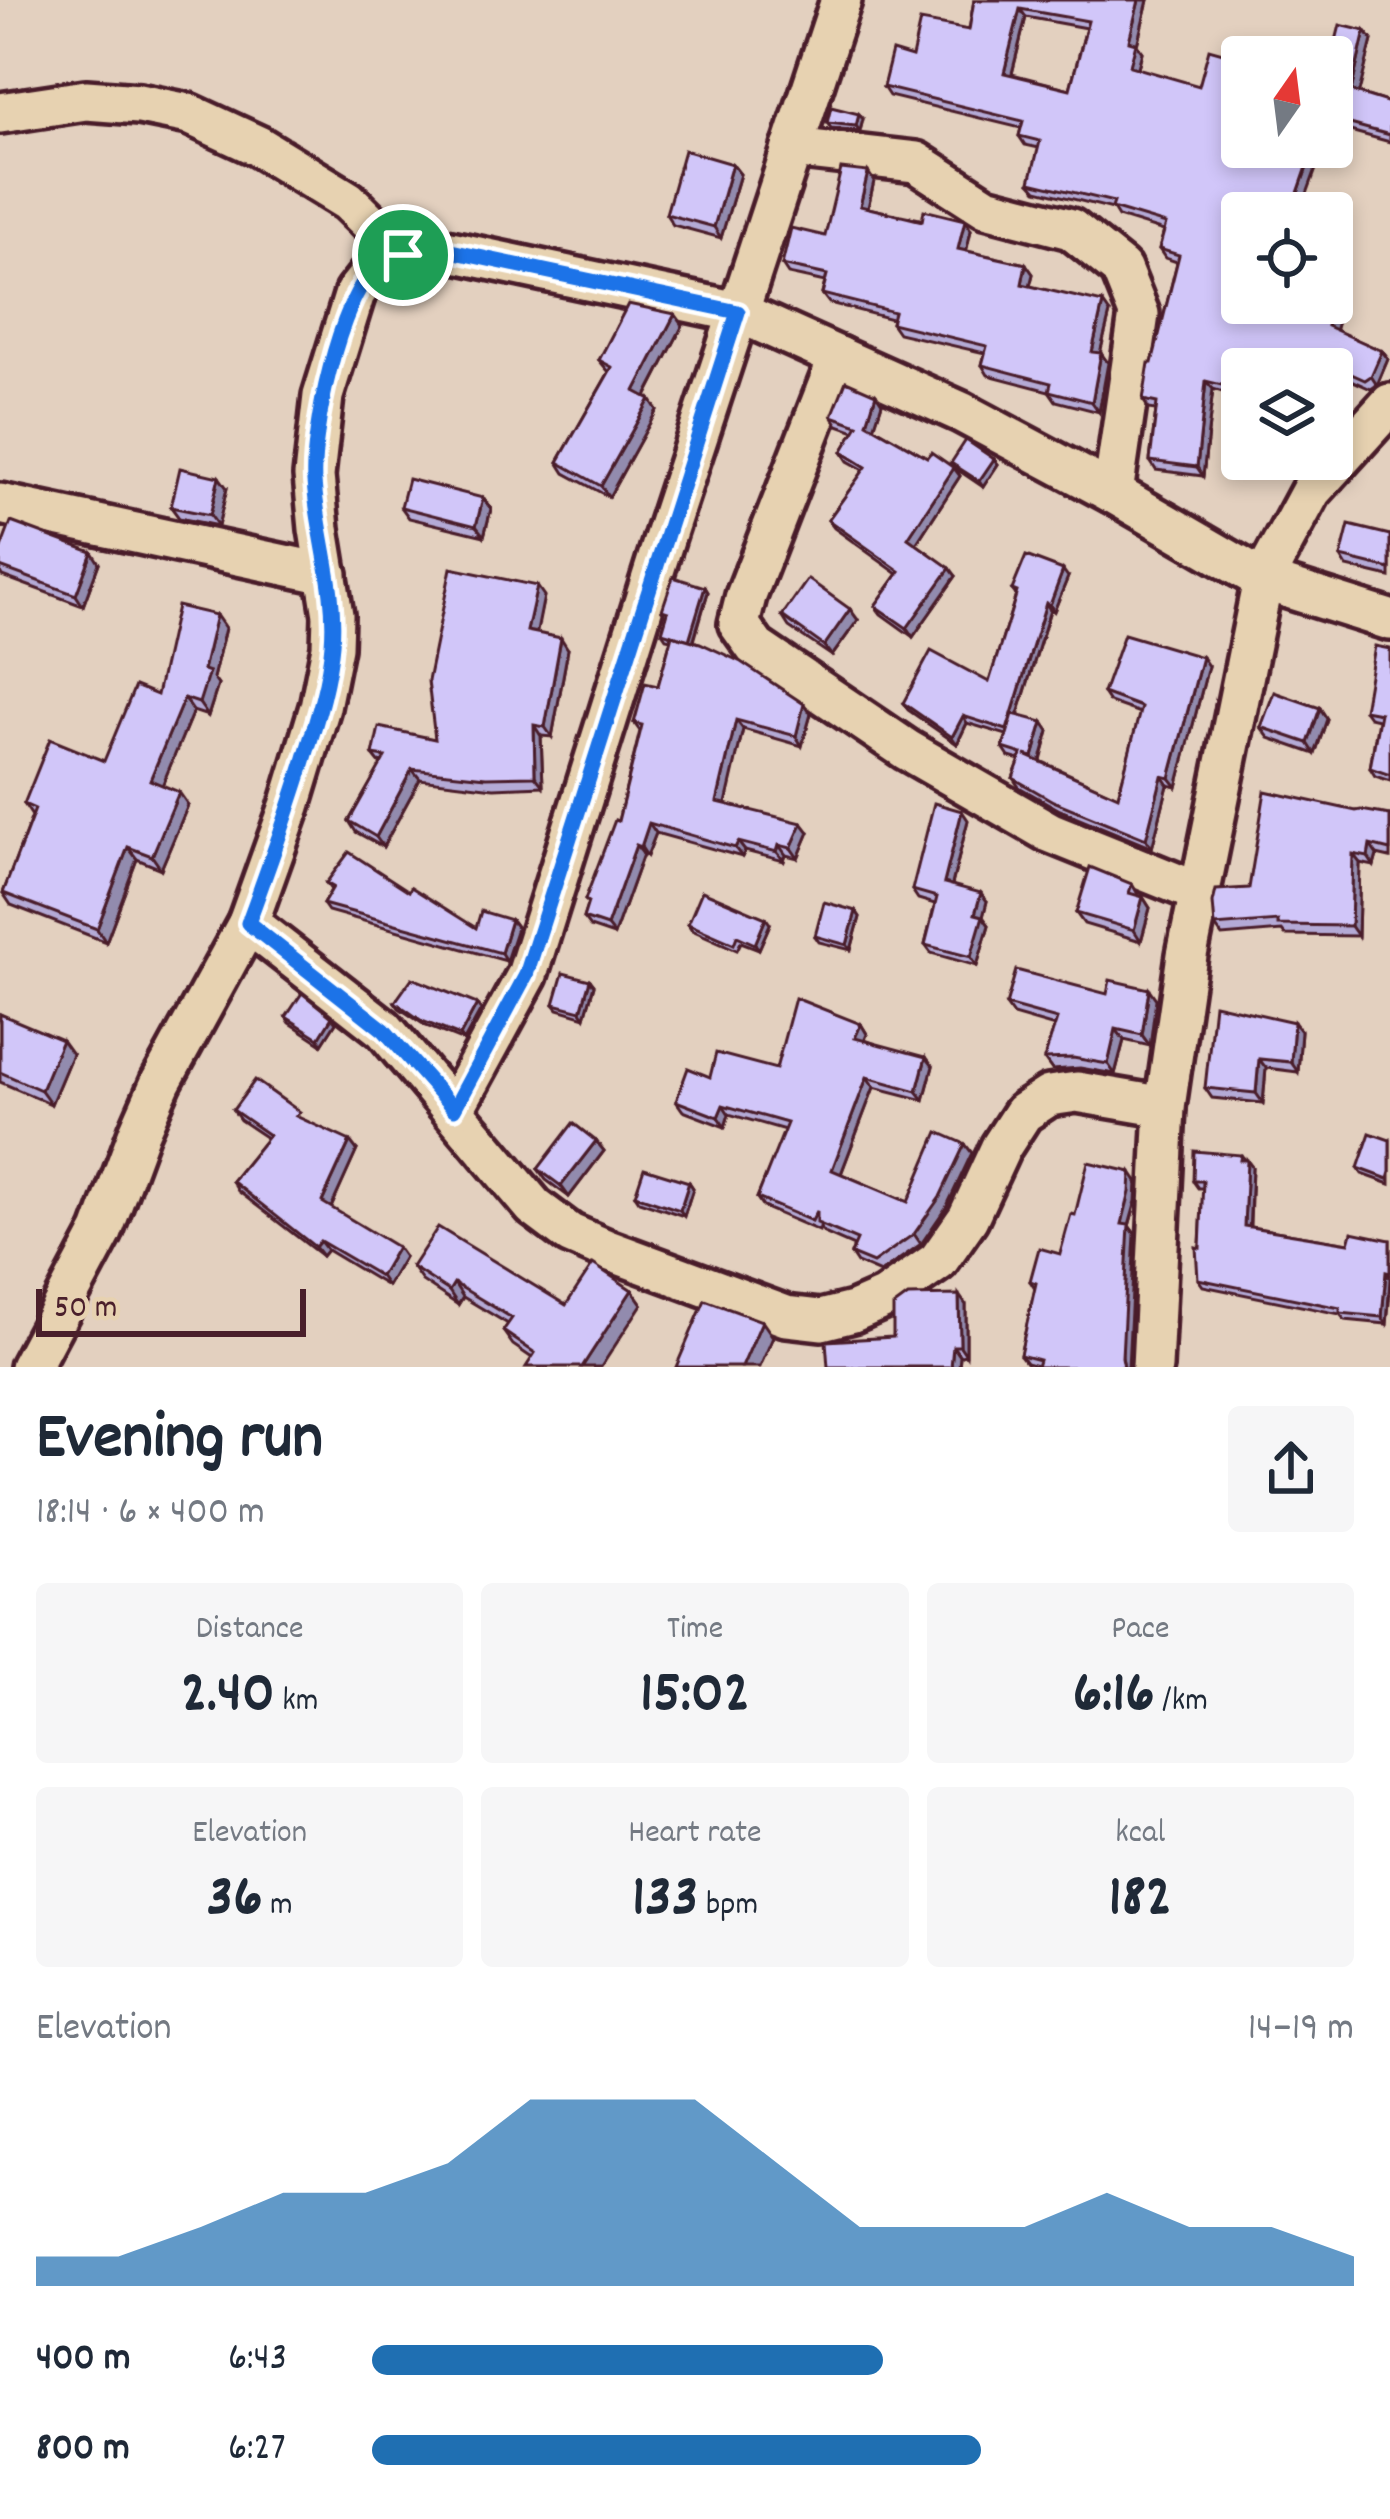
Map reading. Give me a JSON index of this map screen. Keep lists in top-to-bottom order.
{
  "scale_bar": "50 m",
  "north": "top",
  "page": {
    "scale": "50 m",
    "heading": ["Evening run", "18:14 · 6 × 400 m"],
    "stats": [
      ["Distance", "2.40 km"],
      ["Time", "15:02"],
      ["Pace", "6:16 /km"],
      ["Elevation", "36 m"],
      ["Heart rate", "133 bpm"],
      ["kcal", "182"]
    ],
    "chart": ["Elevation", "14–19 m"],
    "list": [
      {
        "name": "400 m",
        "note": "6:43"
      },
      {
        "name": "800 m",
        "note": "6:27"
      }
    ]
  }
}
